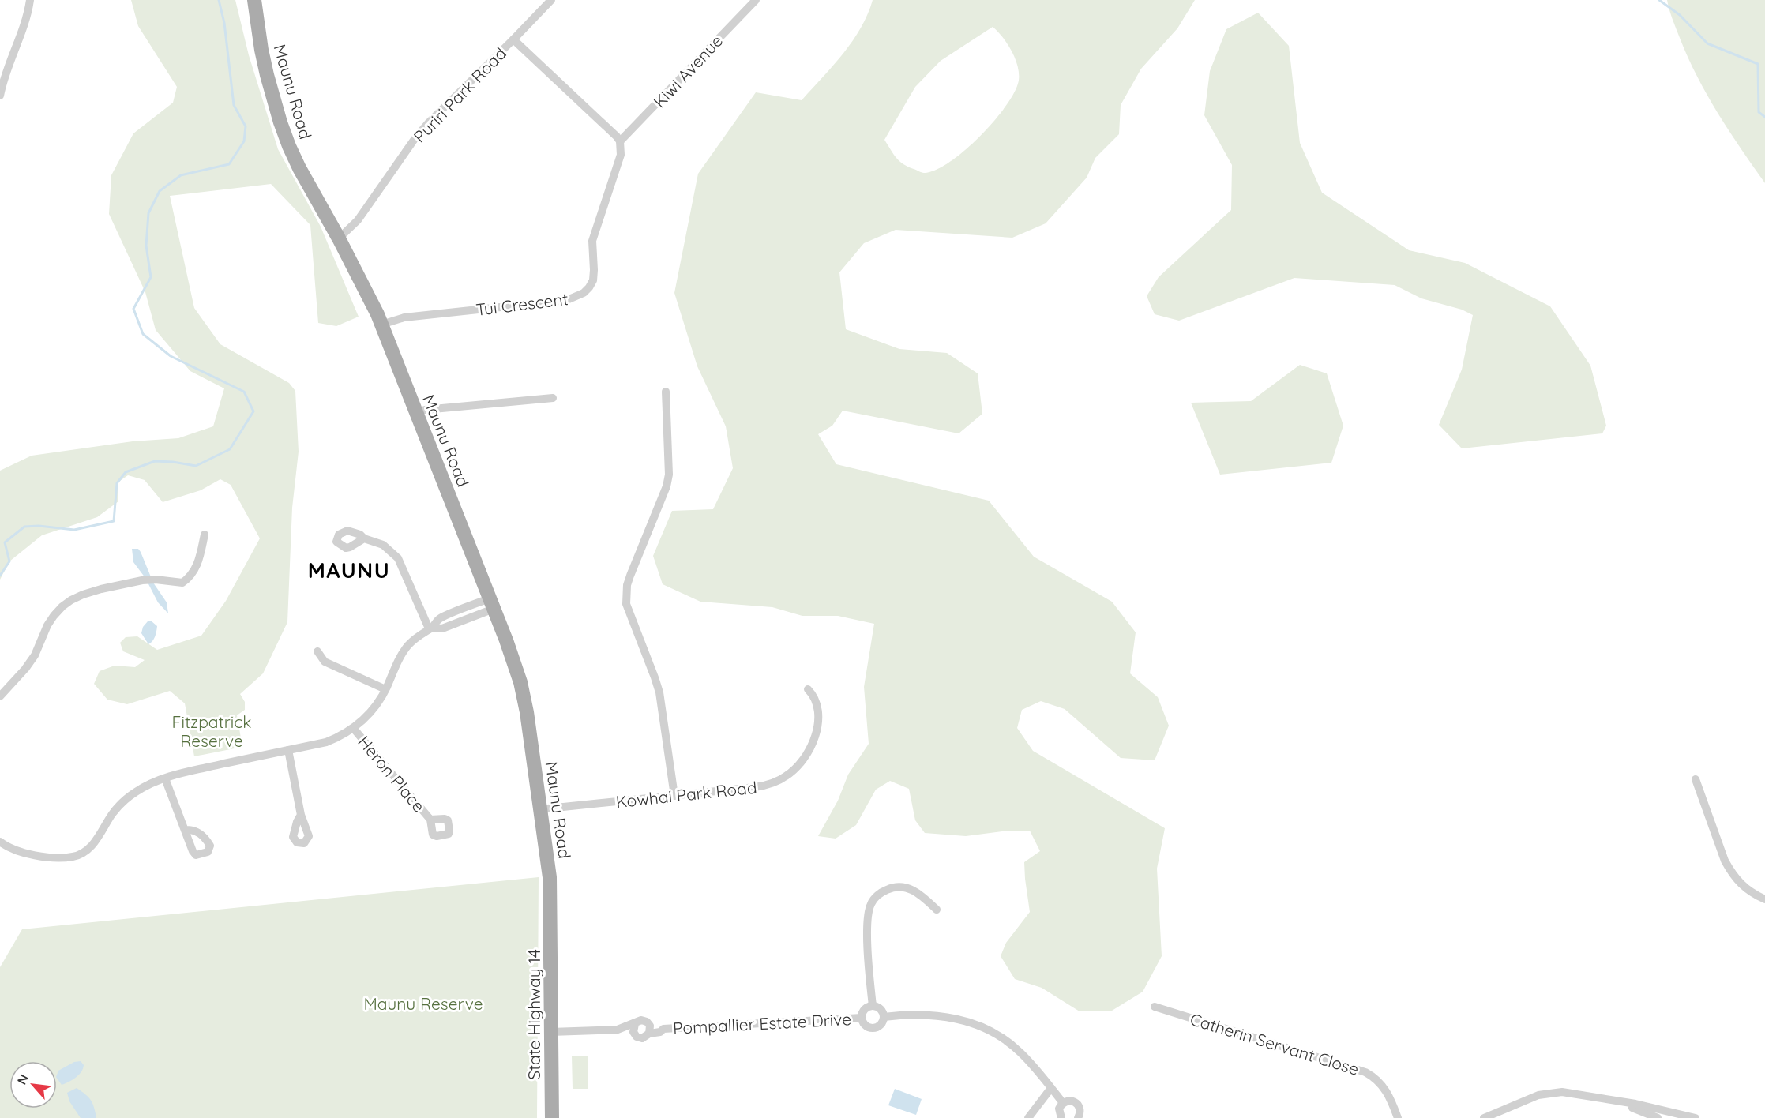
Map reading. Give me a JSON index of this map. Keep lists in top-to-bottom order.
{
  "streets": {
    "main road": ["Maunu Road", "State Highway 14"],
    "street": [
      "Kiwi Avenue",
      "Puriri Park Road",
      "Tui Crescent",
      "Heron Place",
      "Kowhai Park Road",
      "Pompallier Estate Drive",
      "Catherin Servant Close"
    ]
  },
  "crossings": [
    ["Kiwi Avenue", "Tui Crescent"],
    ["Maunu Road", "Puriri Park Road"],
    ["Maunu Road", "Tui Crescent"],
    ["Maunu Road", "Kowhai Park Road"],
    ["Maunu Road", "State Highway 14"]
  ],
  "districts": ["MAUNU"],
  "parks": ["Fitzpatrick Reserve", "Maunu Reserve"],
  "north": "top left"
}
